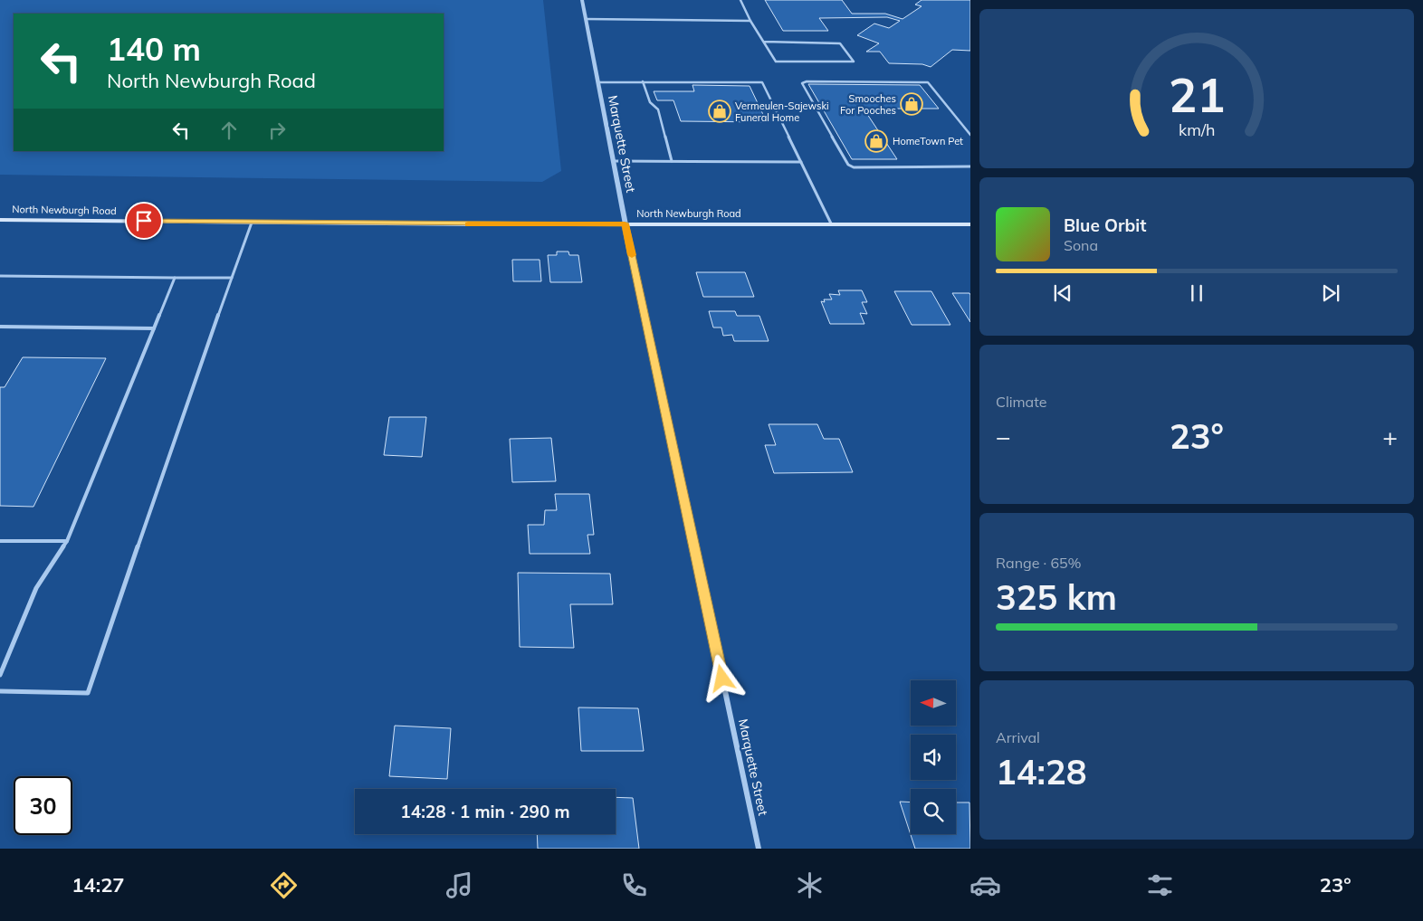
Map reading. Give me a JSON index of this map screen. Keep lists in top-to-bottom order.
{
  "streets": {
    "main road": ["North Newburgh Road"],
    "street": ["Marquette Street"]
  },
  "crossings": [
    ["Marquette Street", "North Newburgh Road"]
  ],
  "places": {
    "shop": ["Smooches For Pooches", "Vermeulen-Sajewski Funeral Home", "HomeTown Pet"]
  },
  "north": "left",
  "page": {
    "turn": ["140 m", "North Newburgh Road"],
    "song": ["Blue Orbit", "Sona"],
    "tile": [
      "Climate",
      ["Range · 65%", "325 km"],
      ["Arrival", "14:28"]
    ],
    "heat": ["−", "23°", "+"],
    "limit": "30",
    "trip": "14:28 · 1 min · 290 m",
    "tabs": ["14:27", "23°"],
    "gauge": ["21", "km/h"]
  }
}
